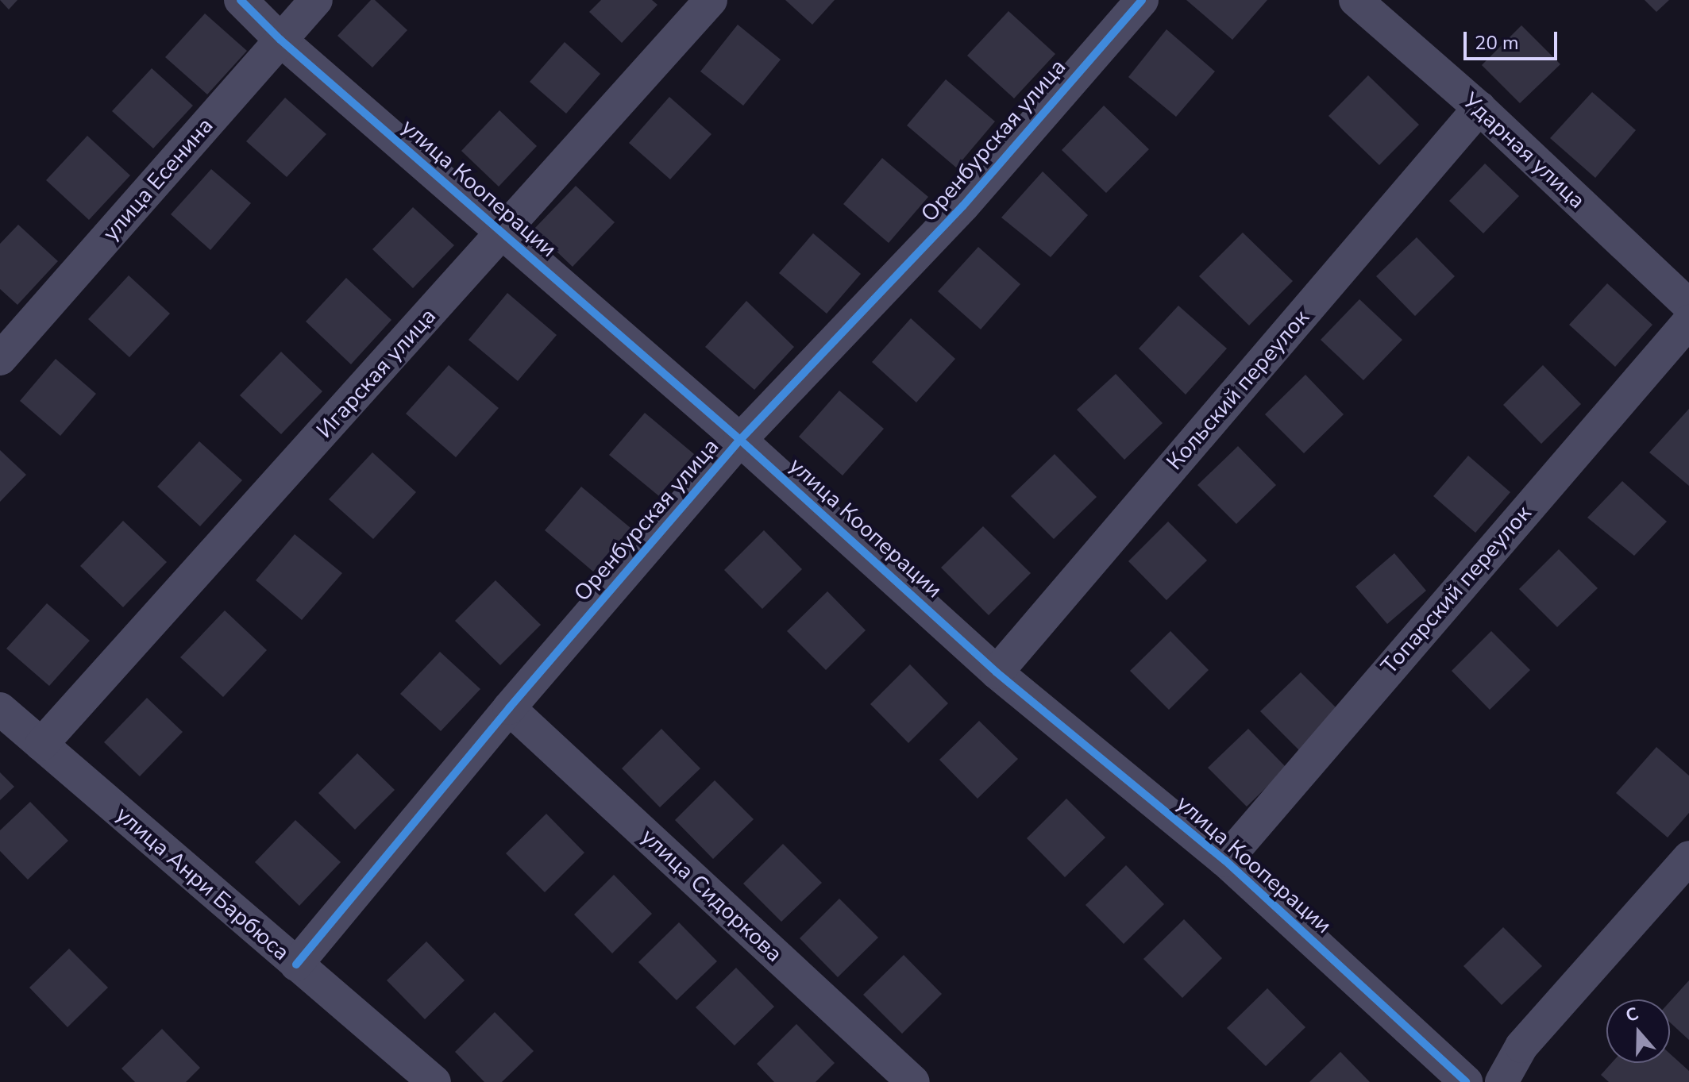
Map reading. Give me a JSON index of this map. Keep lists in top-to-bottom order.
{
  "streets": {
    "street": [
      "Оренбурская улица",
      "Ударная улица",
      "улица Есенина",
      "улица Кооперации",
      "Игарская улица",
      "Кольский переулок",
      "Топарский переулок",
      "улица Анри Барбюса",
      "улица Сидоркова"
    ]
  },
  "crossings": [
    ["Оренбурская улица", "улица Кооперации"],
    ["Оренбурская улица", "улица Анри Барбюса"],
    ["Оренбурская улица", "улица Сидоркова"],
    ["Ударная улица", "Кольский переулок"],
    ["улица Есенина", "улица Кооперации"],
    ["улица Кооперации", "Игарская улица"],
    ["улица Кооперации", "Кольский переулок"],
    ["улица Кооперации", "Топарский переулок"],
    ["Игарская улица", "улица Анри Барбюса"]
  ],
  "scale_bar": "20 m",
  "north": "top"
}
